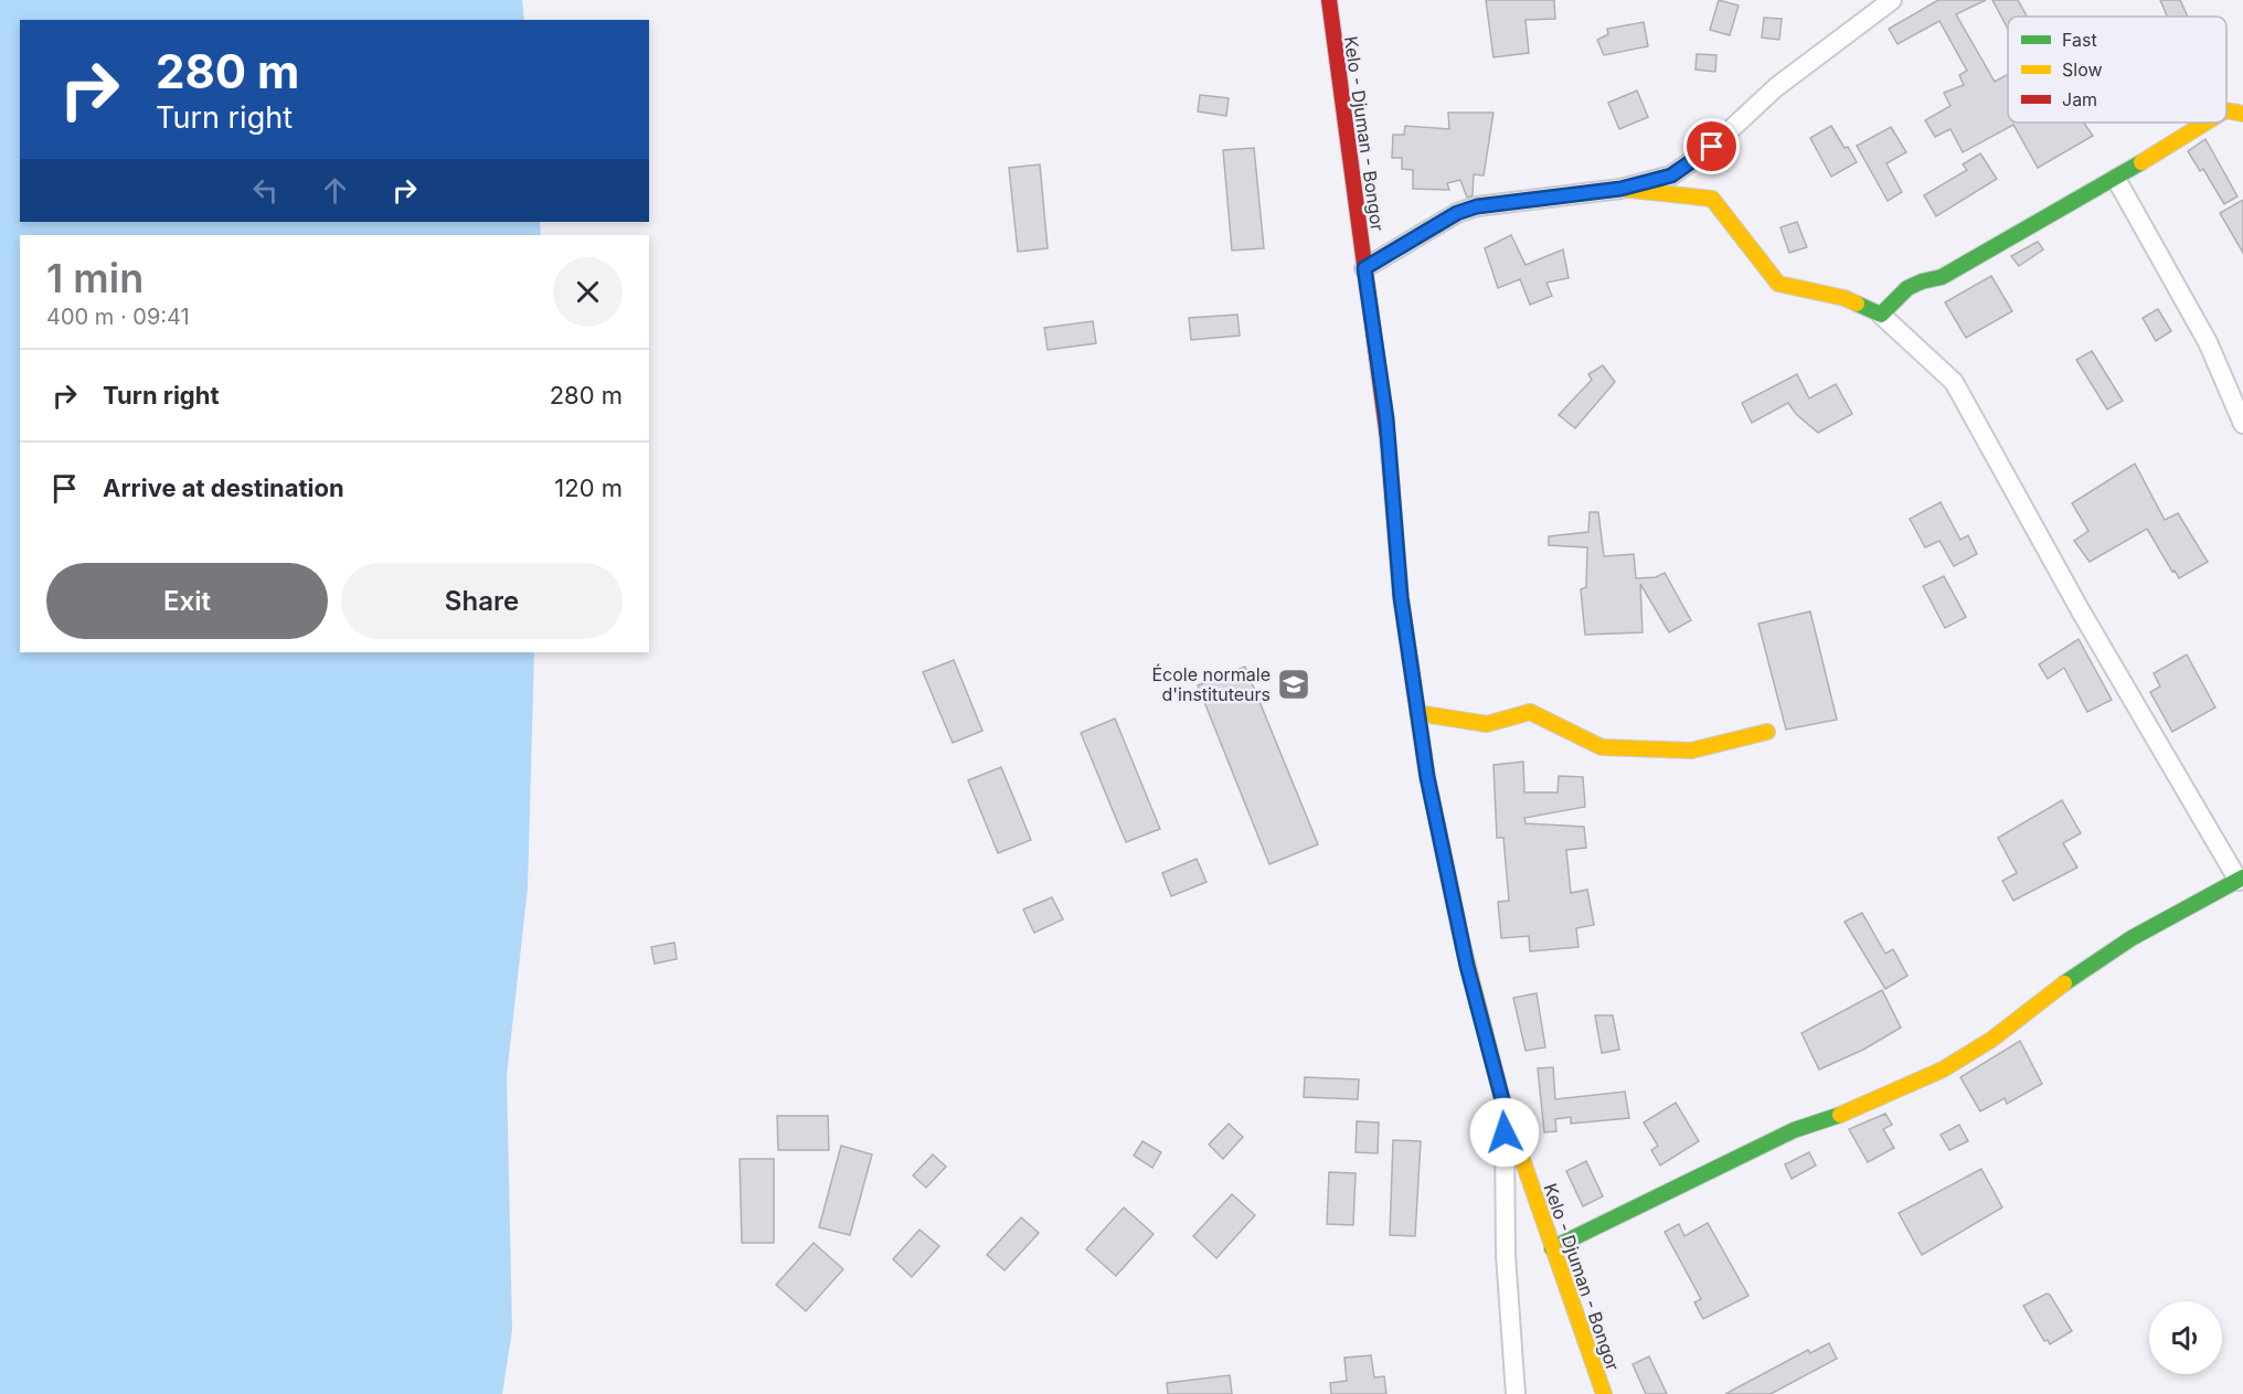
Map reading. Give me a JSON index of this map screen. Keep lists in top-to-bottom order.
{
  "streets": {
    "main road": ["Kelo - Djuman - Bongor"]
  },
  "places": {
    "school or university": ["École normale d'instituteurs"]
  },
  "legend": ["Fast", "Slow", "Jam"],
  "page": {
    "turn": ["280 m", "Turn right"],
    "heading": ["1 min", "400 m · 09:41"],
    "list": [
      {
        "name": "Turn right",
        "value": "280 m"
      },
      {
        "name": "Arrive at destination",
        "value": "120 m"
      }
    ],
    "buttons": ["Exit", "Share"]
  }
}
